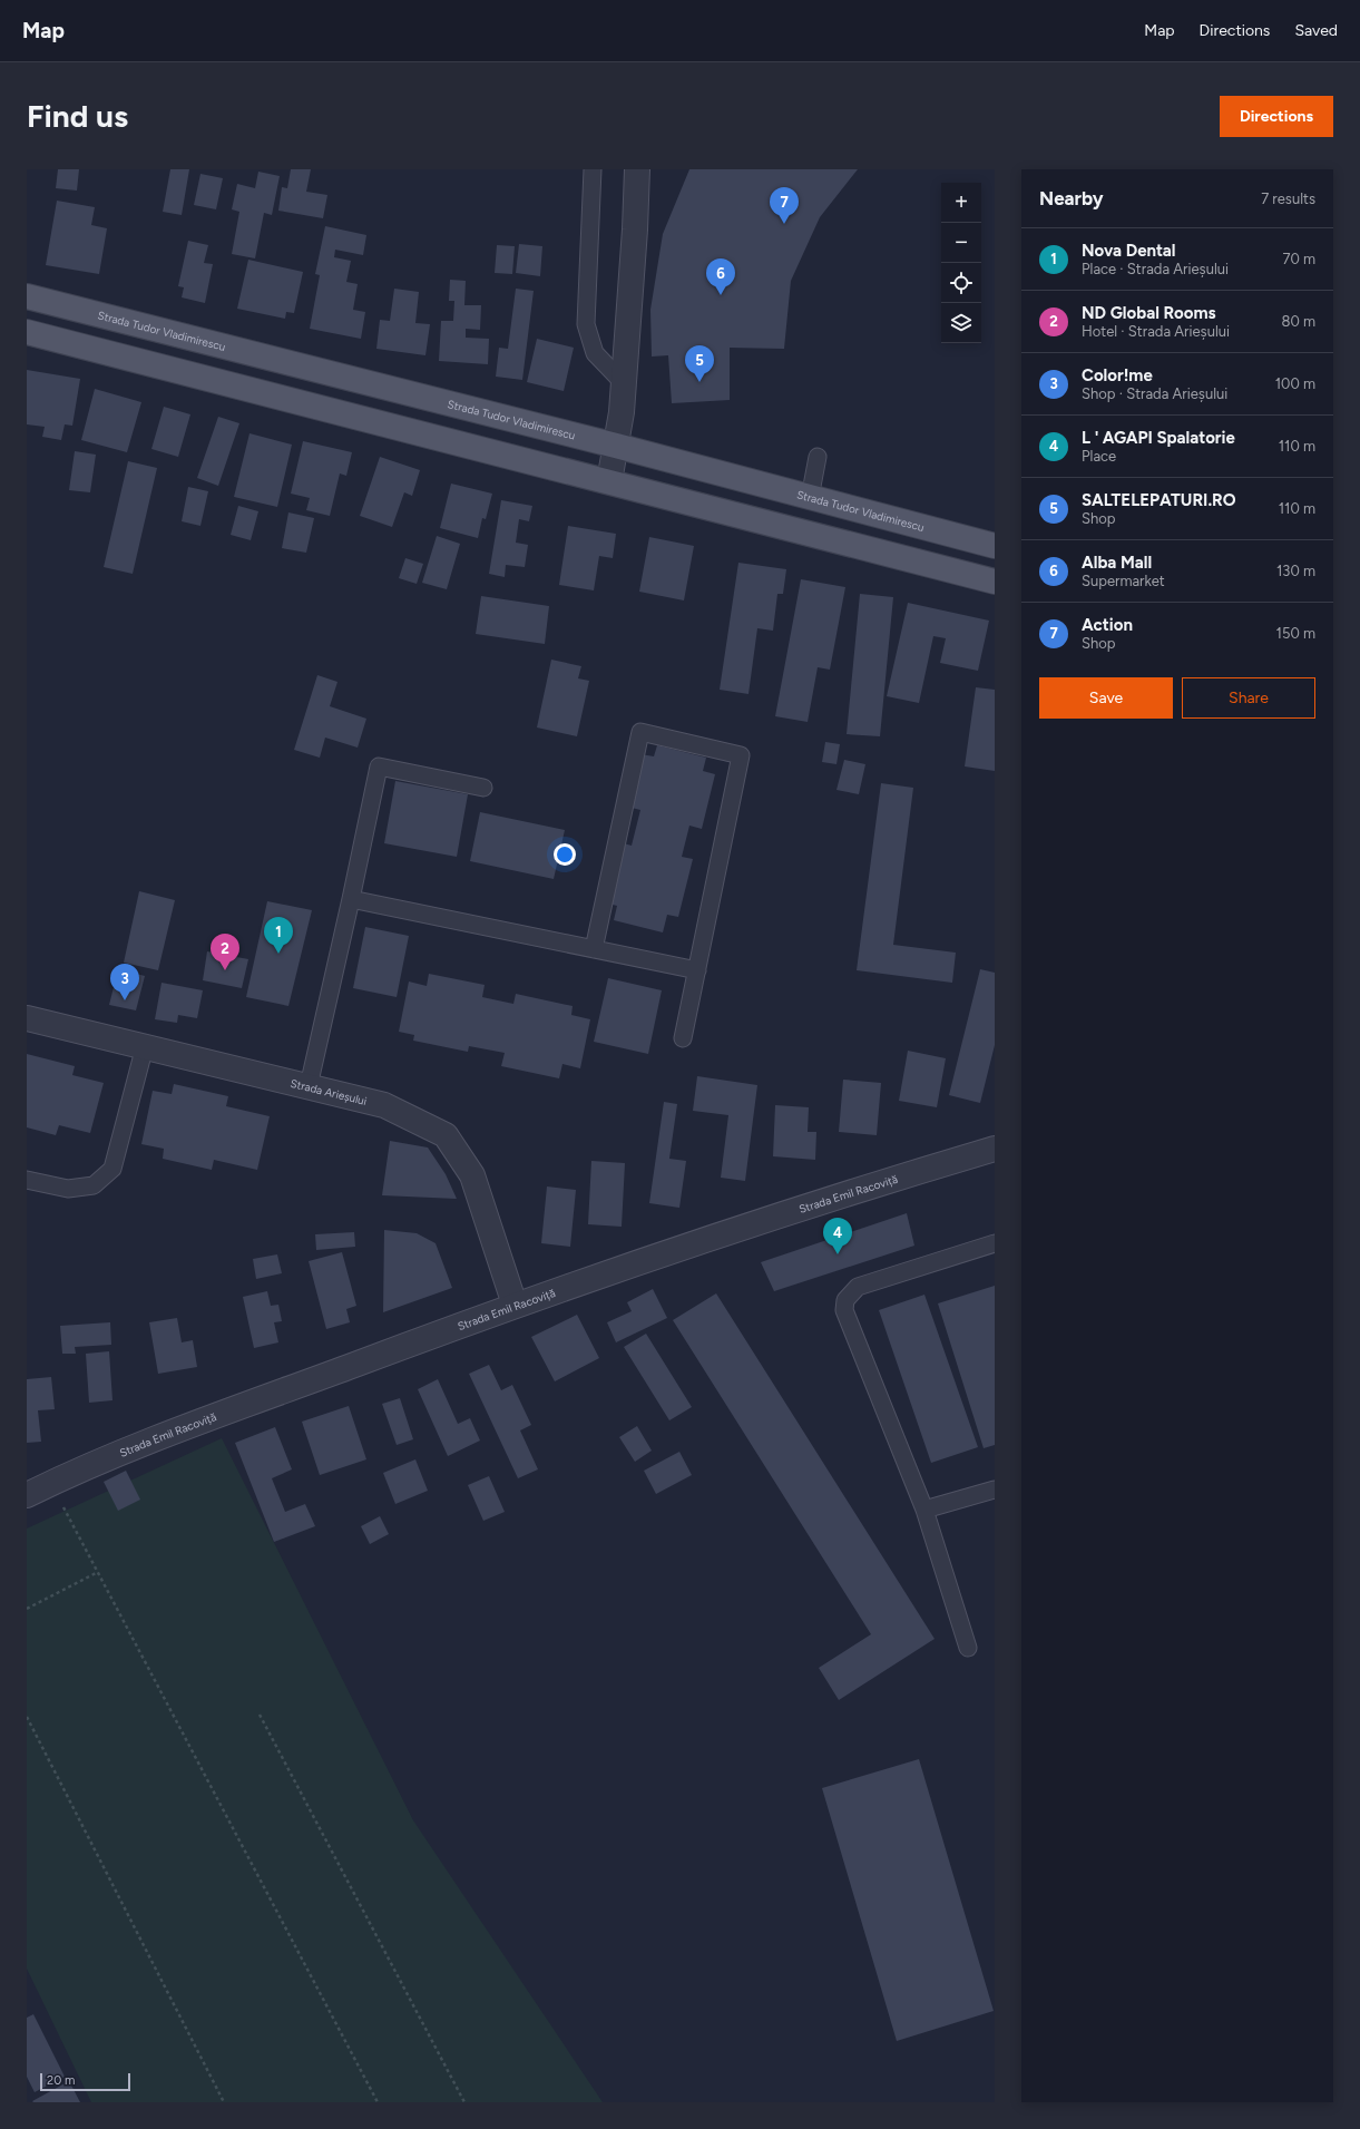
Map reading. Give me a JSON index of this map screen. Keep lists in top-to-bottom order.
{
  "streets": {
    "main road": ["Strada Tudor Vladimirescu"],
    "street": ["Strada Arieșului", "Strada Emil Racoviță"]
  },
  "crossings": [
    ["Strada Arieșului", "Strada Emil Racoviță"]
  ],
  "scale_bar": "20 m",
  "page": {
    "header": "Map",
    "nav": ["Map", "Directions", "Saved"],
    "buttons": [
      "Directions",
      ["Save", "Share"]
    ],
    "title": "Find us",
    "heading": ["Nearby", "7 results"],
    "map_buttons": ["+", "−"],
    "pins": [
      "7",
      "6",
      "5",
      "1",
      "2",
      "3",
      "4"
    ],
    "list": [
      {
        "mark": "1",
        "name": "Nova Dental",
        "note": "Place · Strada Arieșului",
        "value": "70 m"
      },
      {
        "mark": "2",
        "name": "ND Global Rooms",
        "note": "Hotel · Strada Arieșului",
        "value": "80 m"
      },
      {
        "mark": "3",
        "name": "Color!me",
        "note": "Shop · Strada Arieșului",
        "value": "100 m"
      },
      {
        "mark": "4",
        "name": "L ' AGAPI Spalatorie",
        "note": "Place",
        "value": "110 m"
      },
      {
        "mark": "5",
        "name": "SALTELEPATURI.RO",
        "note": "Shop",
        "value": "110 m"
      },
      {
        "mark": "6",
        "name": "Alba Mall",
        "note": "Supermarket",
        "value": "130 m"
      },
      {
        "mark": "7",
        "name": "Action",
        "note": "Shop",
        "value": "150 m"
      }
    ],
    "scale": "20 m"
  }
}
